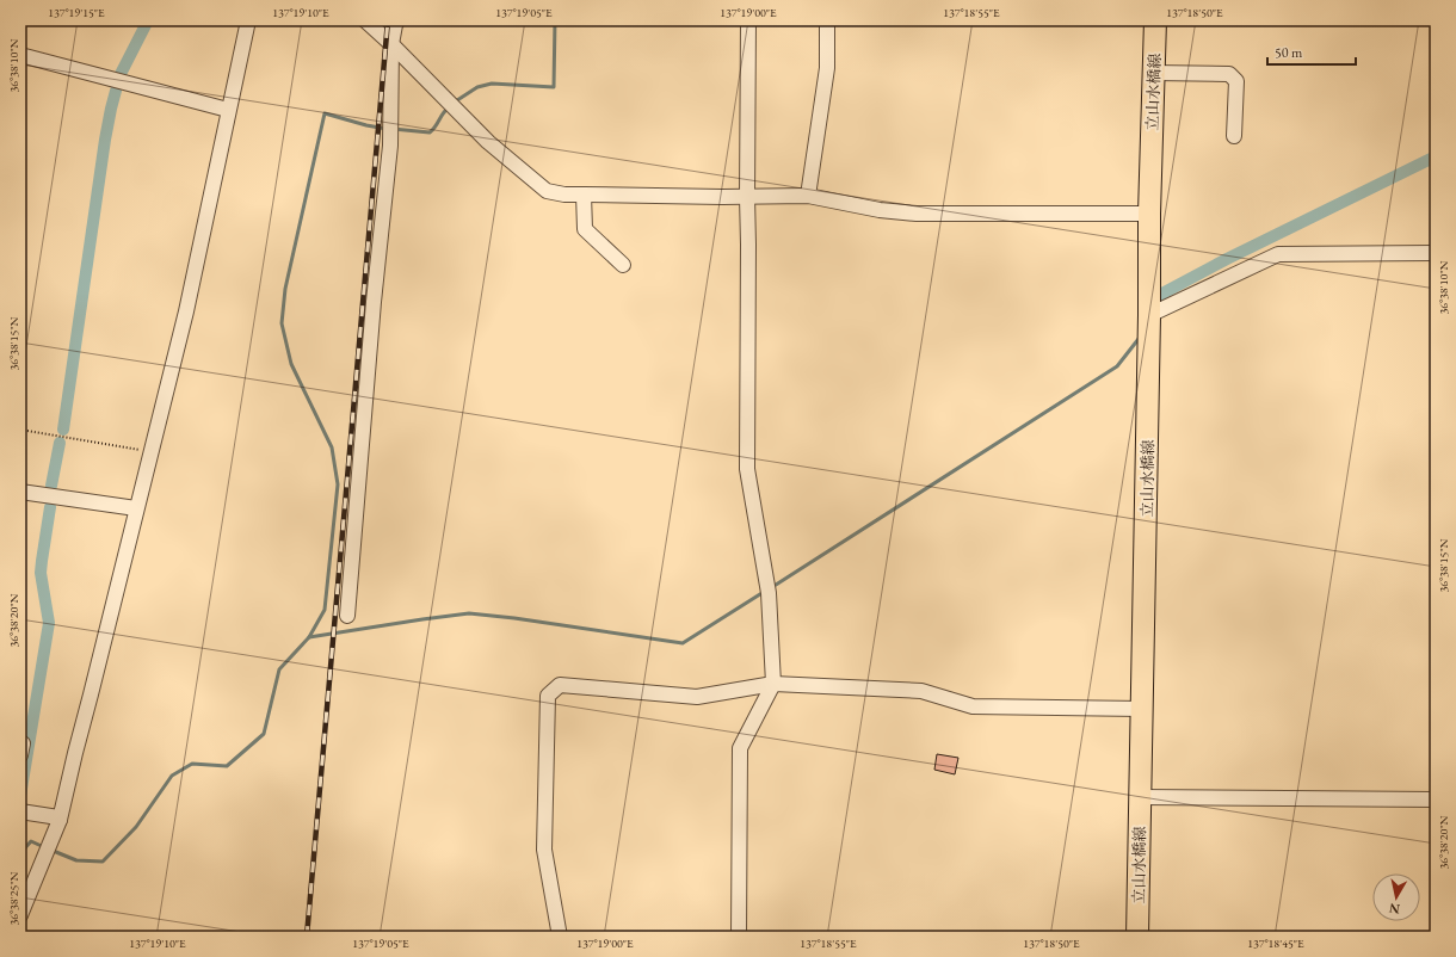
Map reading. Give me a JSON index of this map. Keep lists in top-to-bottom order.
{
  "streets": {
    "main road": ["立山水橋線"]
  },
  "scale_bar": "50 m",
  "north": "bottom",
  "coordinates": [
    "137°19'15\"E",
    "137°19'10\"E",
    "137°19'05\"E",
    "137°19'00\"E",
    "137°18'55\"E",
    "137°18'50\"E",
    "36°38'10\"N",
    "36°38'15\"N",
    "36°38'20\"N",
    "36°38'25\"N",
    "137°18'45\"E"
  ]
}
